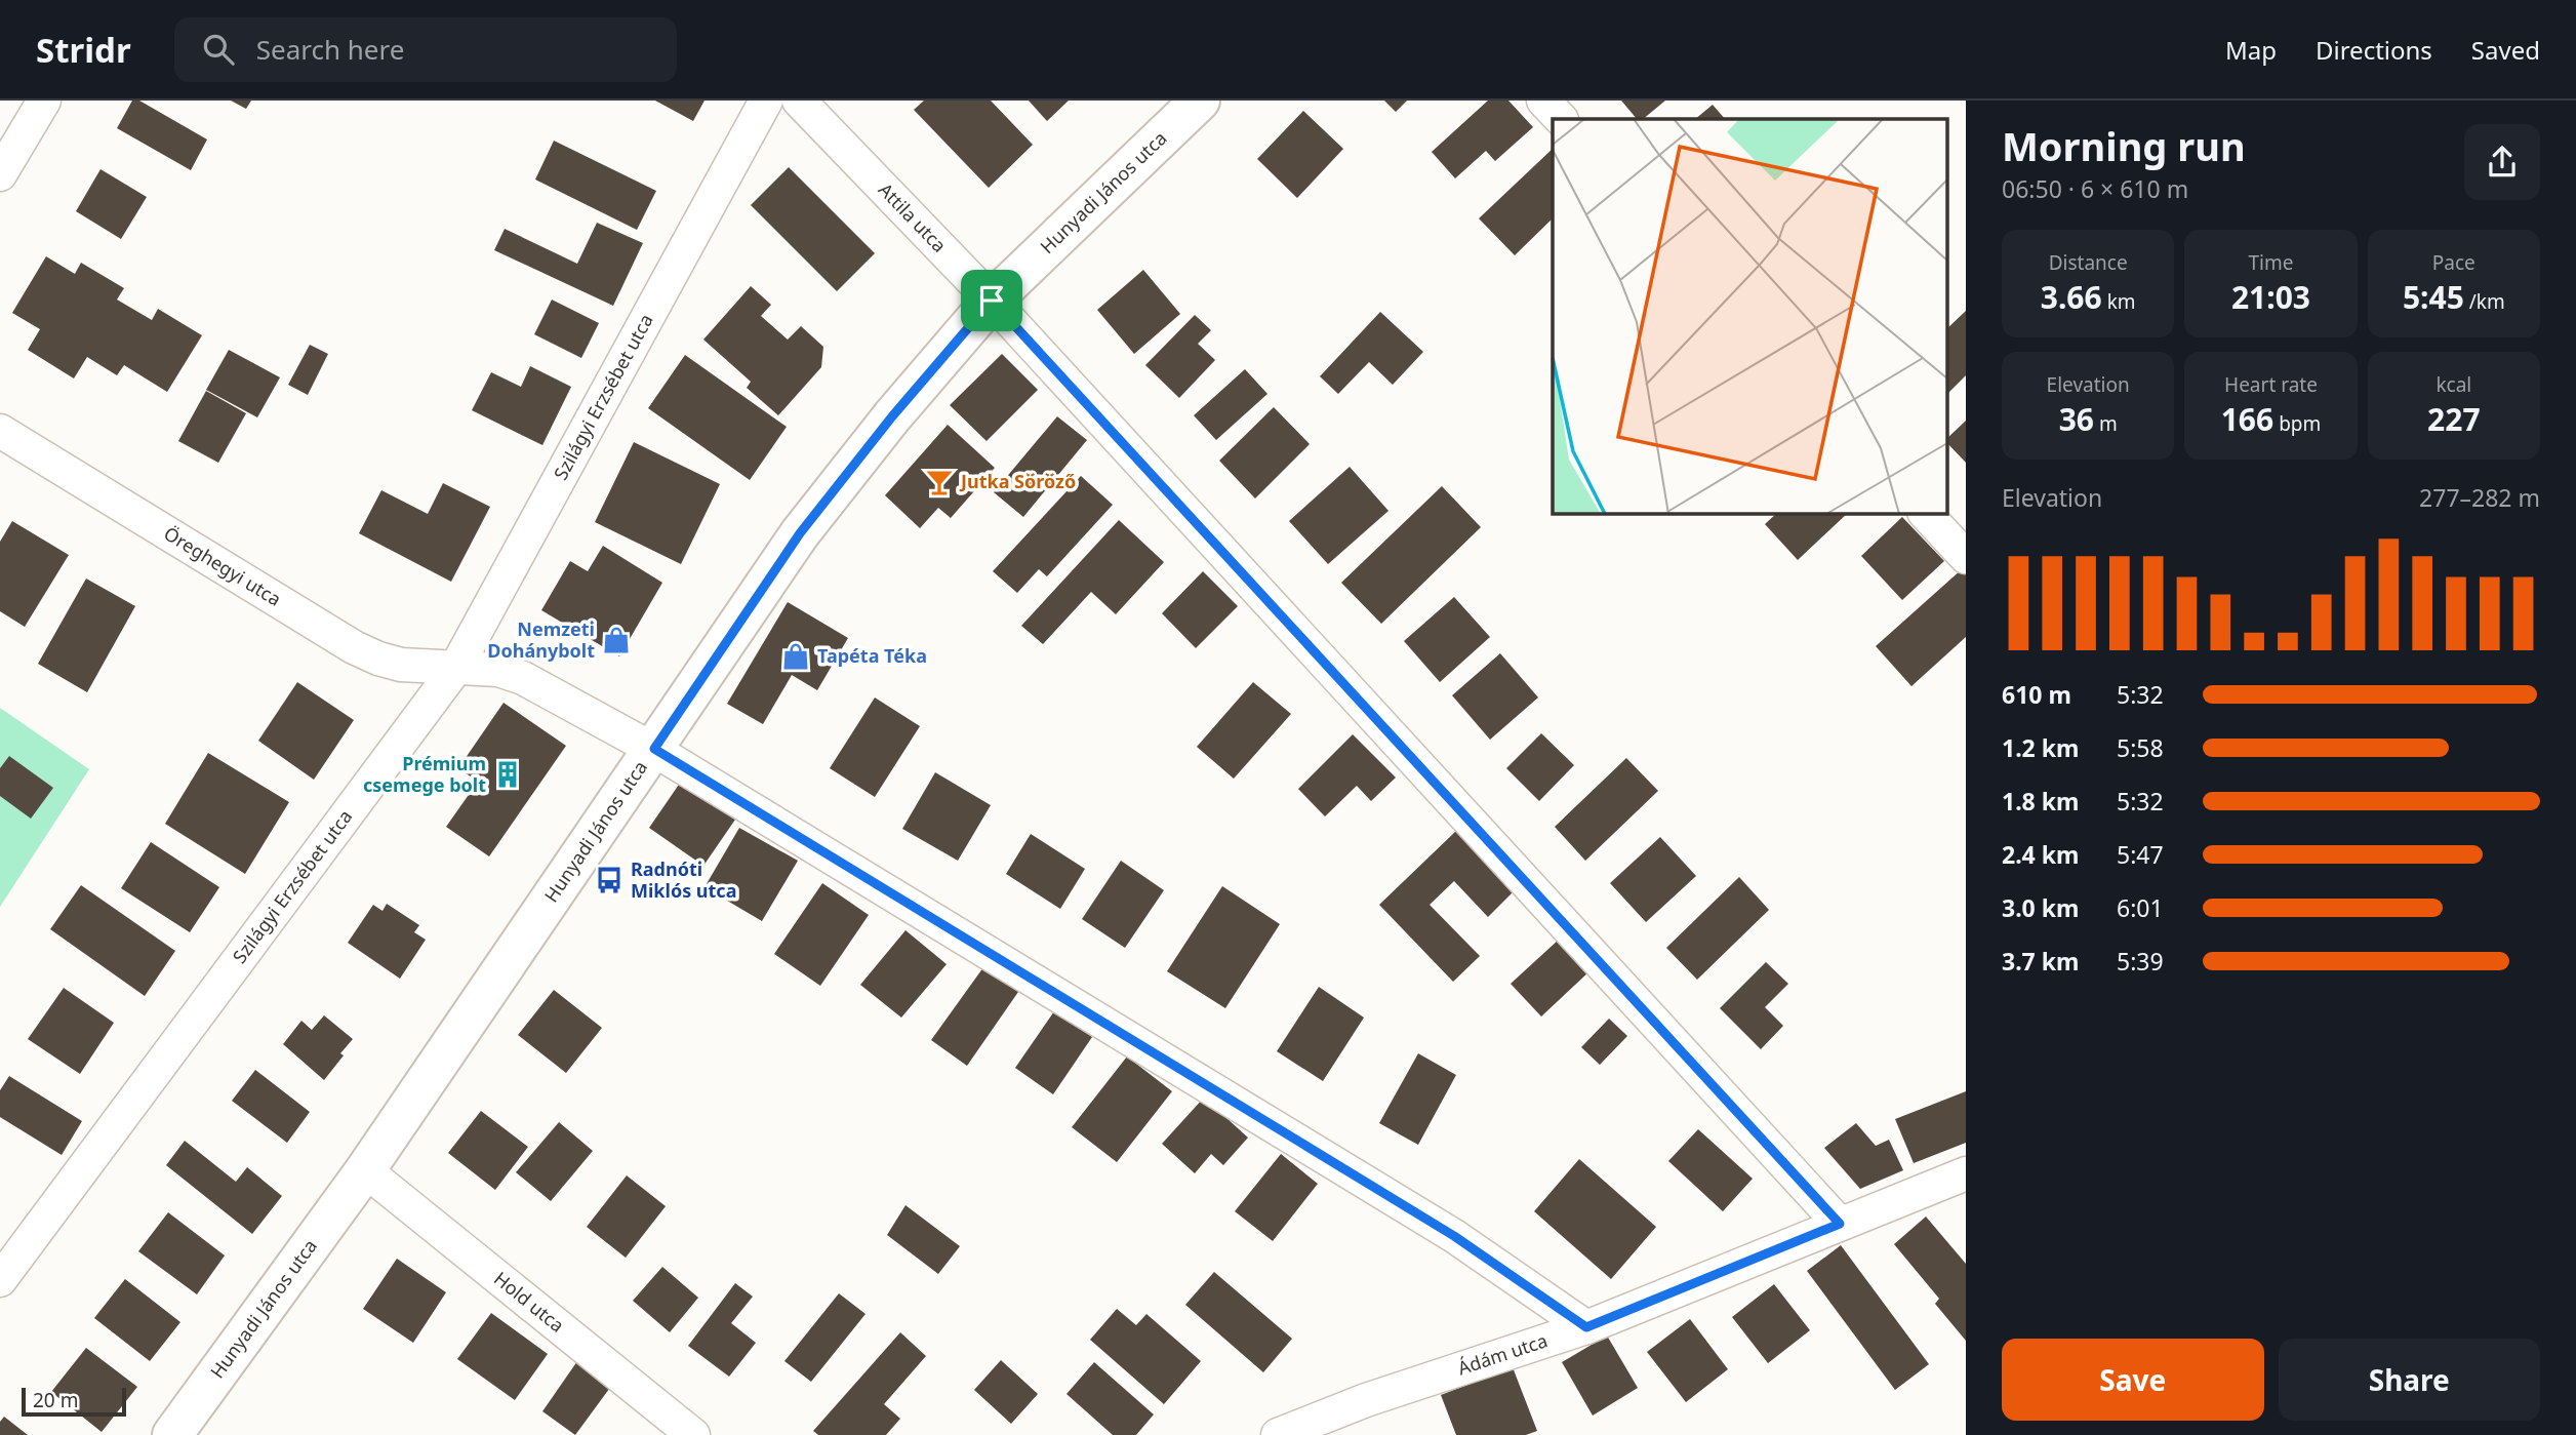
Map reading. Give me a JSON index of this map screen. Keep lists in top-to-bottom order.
{
  "streets": {
    "street": [
      "Hunyadi János utca",
      "Attila utca",
      "Szilágyi Erzsébet utca",
      "Öreghegyi utca",
      "Hold utca",
      "Ádám utca"
    ]
  },
  "crossings": [
    ["Hunyadi János utca", "Attila utca"],
    ["Hunyadi János utca", "Hold utca"],
    ["Attila utca", "Ádám utca"],
    ["Szilágyi Erzsébet utca", "Öreghegyi utca"]
  ],
  "places": {
    "bar": ["Jutka Söröző"],
    "shop": ["Nemzeti Dohánybolt", "Tapéta Téka"],
    "building": ["Prémium csemege bolt"],
    "bus stop": ["Radnóti Miklós utca"]
  },
  "scale_bar": "20 m",
  "page": {
    "header": "Stridr",
    "search": "Search here",
    "nav": ["Map", "Directions", "Saved"],
    "heading": ["Morning run", "06:50 · 6 × 610 m"],
    "stats": [
      ["Distance", "3.66 km"],
      ["Time", "21:03"],
      ["Pace", "5:45 /km"],
      ["Elevation", "36 m"],
      ["Heart rate", "166 bpm"],
      ["kcal", "227"]
    ],
    "chart": ["Elevation", "277–282 m"],
    "list": [
      {
        "name": "610 m",
        "note": "5:32"
      },
      {
        "name": "1.2 km",
        "note": "5:58"
      },
      {
        "name": "1.8 km",
        "note": "5:32"
      },
      {
        "name": "2.4 km",
        "note": "5:47"
      },
      {
        "name": "3.0 km",
        "note": "6:01"
      },
      {
        "name": "3.7 km",
        "note": "5:39"
      }
    ],
    "buttons": ["Save", "Share"],
    "scale": "20 m"
  }
}
